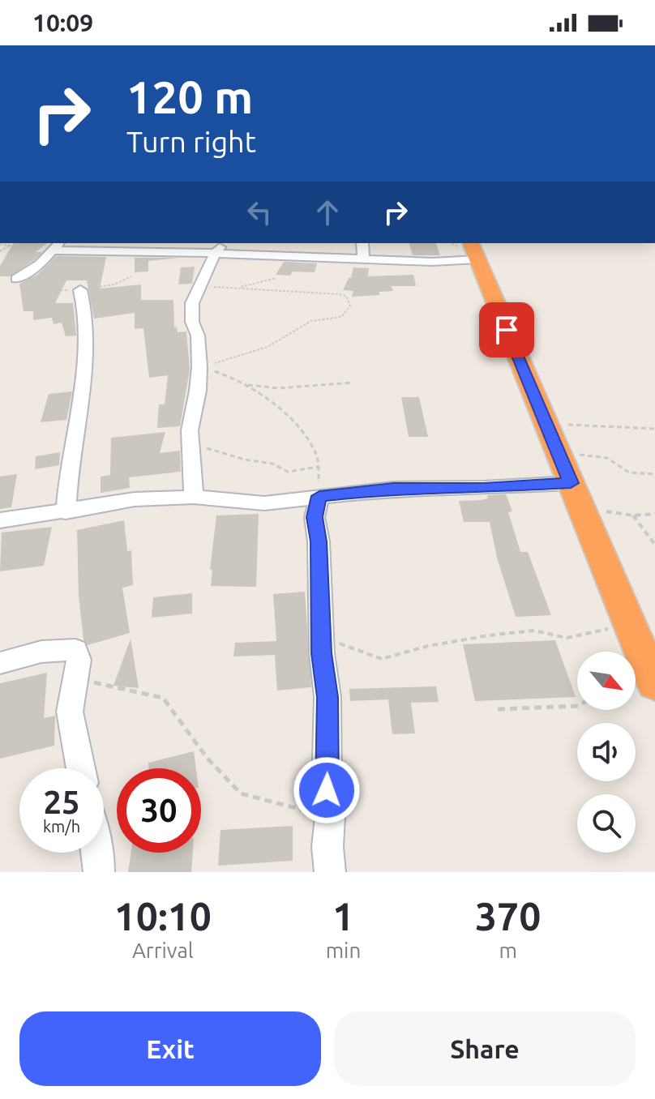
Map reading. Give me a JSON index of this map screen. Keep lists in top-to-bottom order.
{
  "north": "bottom right",
  "page": {
    "status": "10:09",
    "turn": ["120 m", "Turn right"],
    "speed": "25 km/h",
    "limit": "30",
    "eta": [
      "10:10",
      "Arrival",
      "1",
      "min",
      "370",
      "m"
    ],
    "buttons": ["Exit", "Share"]
  }
}
